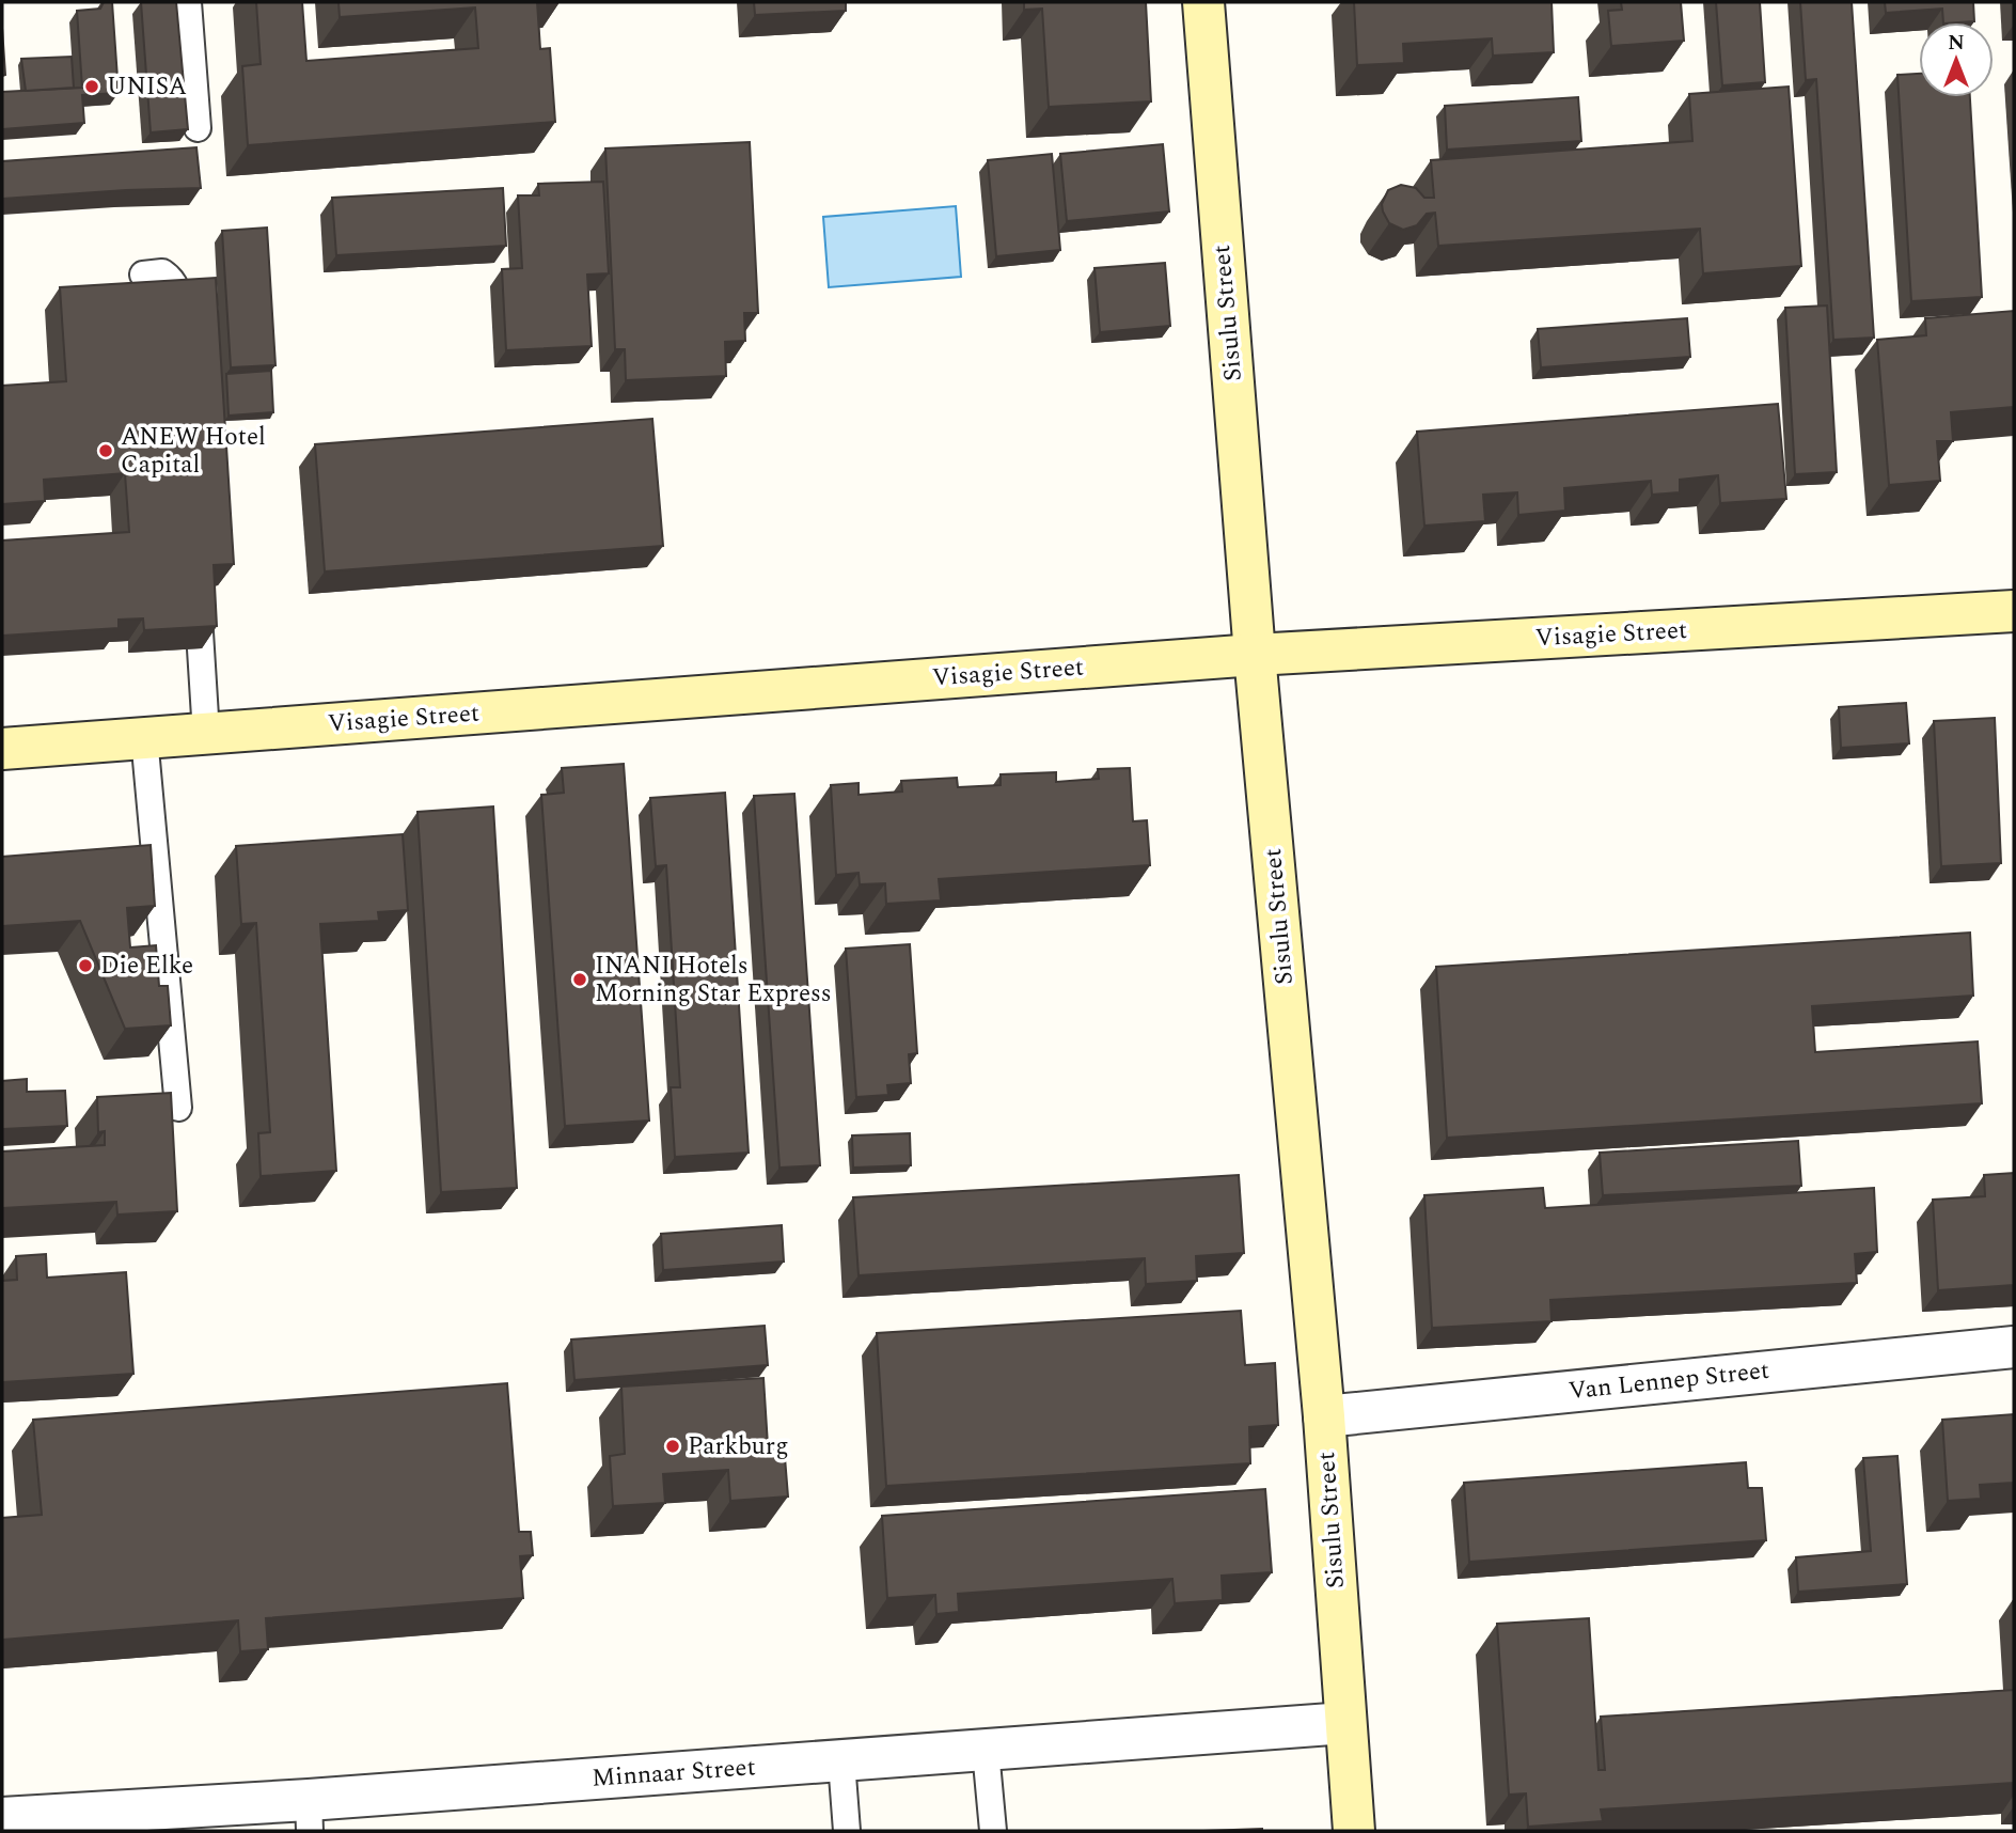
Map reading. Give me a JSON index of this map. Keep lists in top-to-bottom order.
{
  "streets": {
    "street": [
      "Sisulu Street",
      "Visagie Street",
      "Van Lennep Street",
      "Minnaar Street"
    ]
  },
  "crossings": [
    ["Sisulu Street", "Visagie Street"],
    ["Sisulu Street", "Van Lennep Street"],
    ["Sisulu Street", "Minnaar Street"]
  ],
  "places": [
    "UNISA",
    "ANEW Hotel Capital",
    "Die Elke",
    "INANI Hotels Morning Star Express",
    "Parkburg"
  ],
  "north": "top"
}
